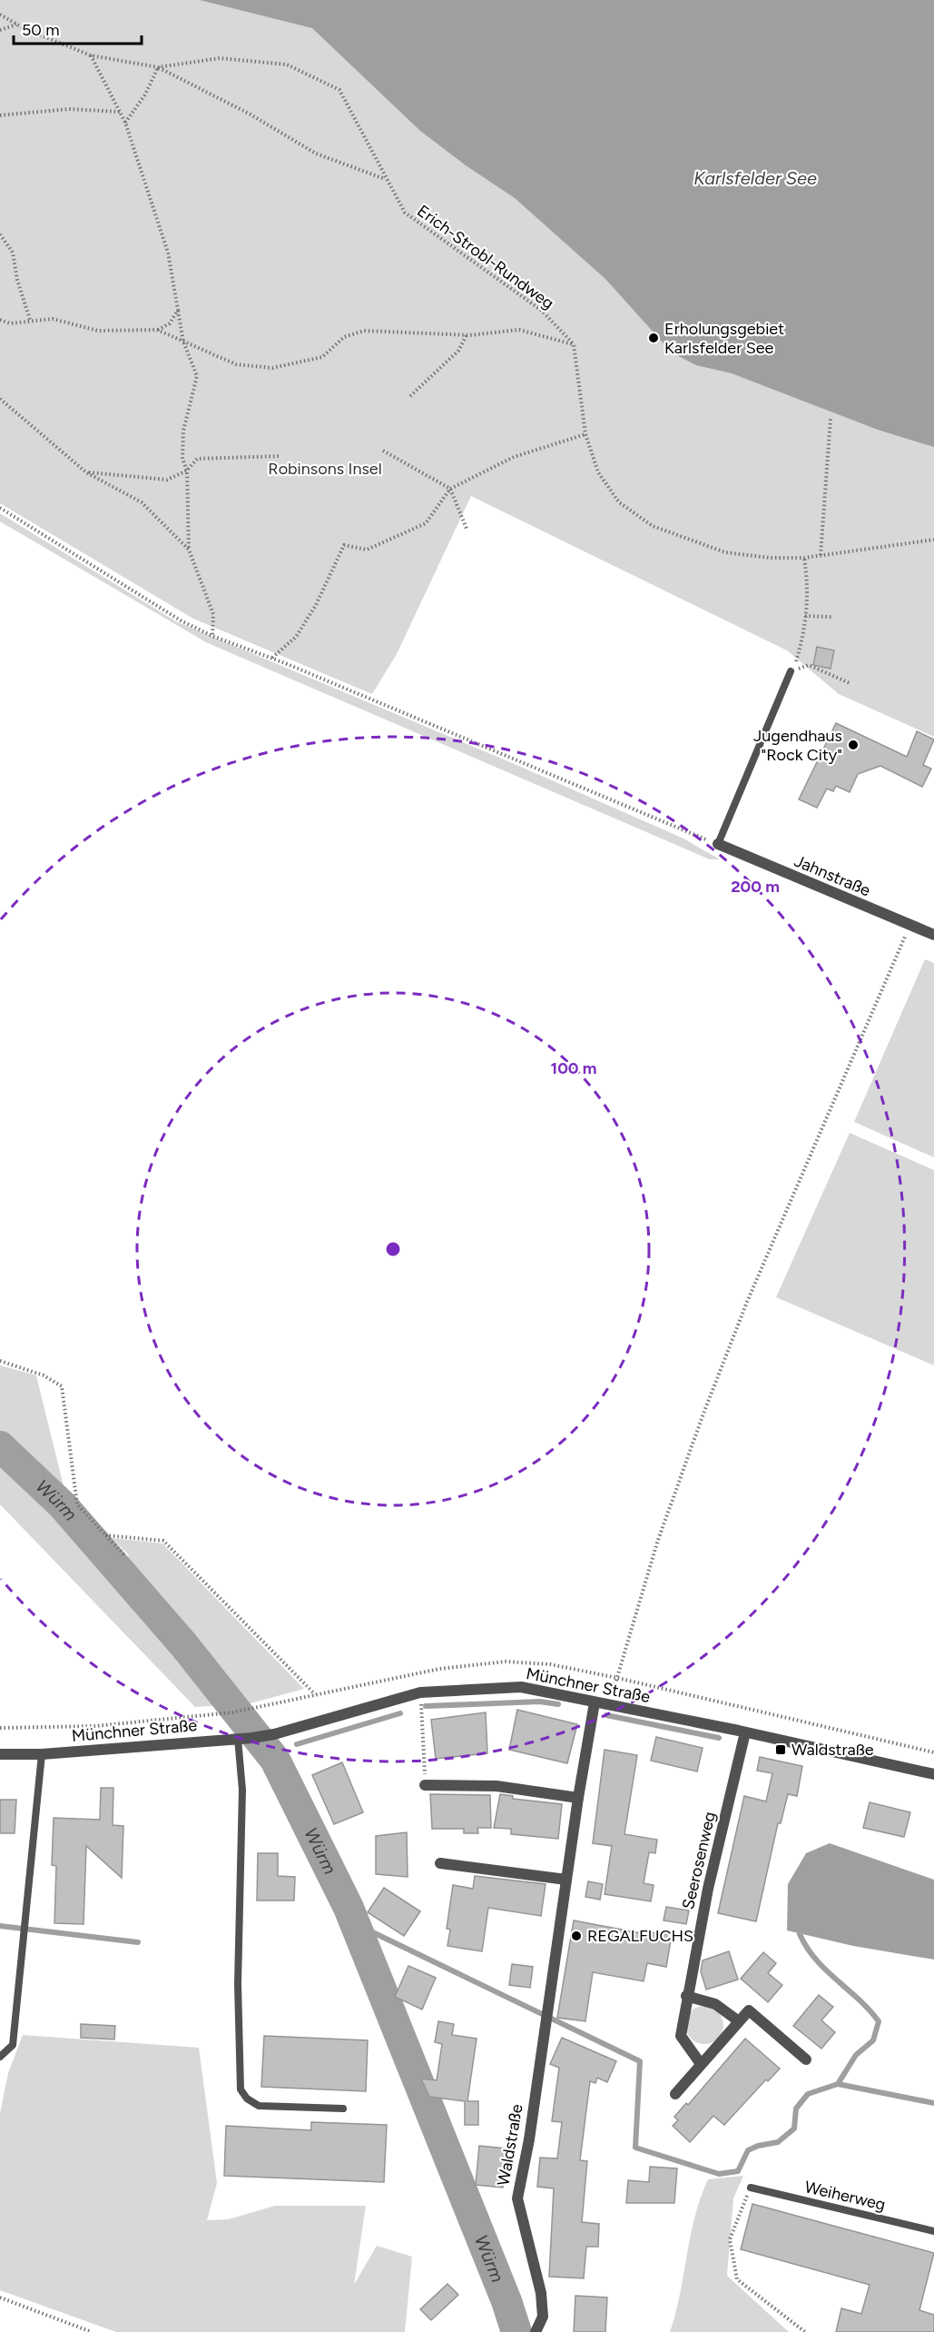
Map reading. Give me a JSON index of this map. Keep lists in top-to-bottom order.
{
  "streets": {
    "street": [
      "Jahnstraße",
      "Münchner Straße",
      "Seerosenweg",
      "Waldstraße"
    ],
    "lane": ["Weiherweg"],
    "path": ["Erich-Strobl-Rundweg"]
  },
  "crossings": [
    ["Münchner Straße", "Seerosenweg"]
  ],
  "water": ["Karlsfelder See", "Würm"],
  "parks": ["Robinsons Insel"],
  "places": {
    "other": ["Erholungsgebiet Karlsfelder See", "Jugendhaus \"Rock City\"", "REGALFUCHS"],
    "transit": ["Waldstraße"]
  },
  "scale_bar": "50 m",
  "rings": ["200 m", "100 m"]
}
